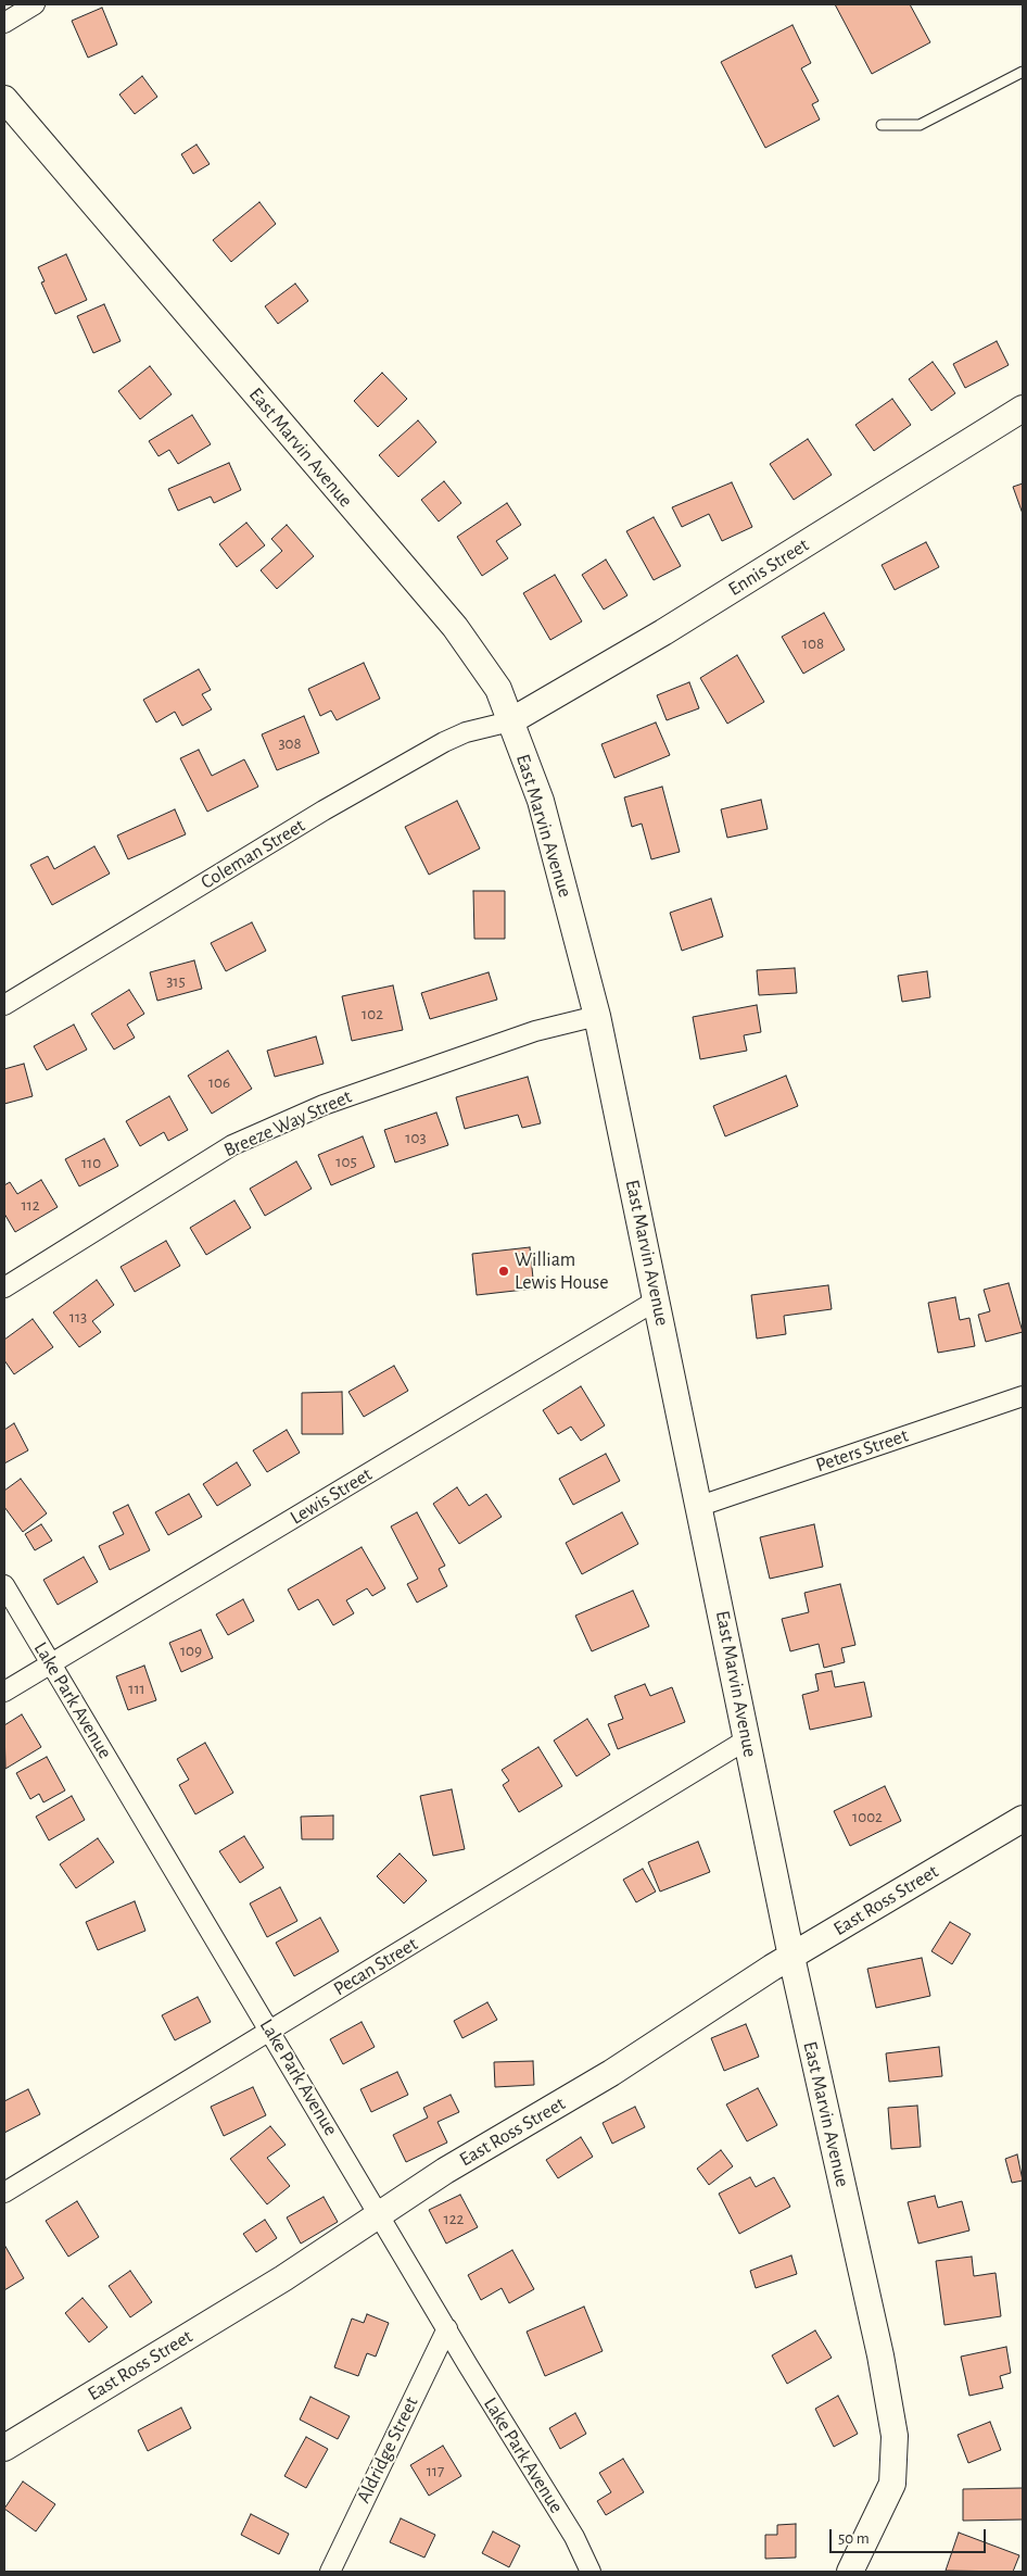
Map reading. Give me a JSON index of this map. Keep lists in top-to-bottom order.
{
  "streets": {
    "main road": ["East Marvin Avenue", "Ennis Street", "East Ross Street"],
    "street": [
      "Coleman Street",
      "Breeze Way Street",
      "Peters Street",
      "Lewis Street",
      "Lake Park Avenue",
      "Pecan Street",
      "Aldridge Street"
    ]
  },
  "crossings": [
    ["East Marvin Avenue", "Ennis Street"],
    ["East Marvin Avenue", "Coleman Street"],
    ["East Marvin Avenue", "Breeze Way Street"],
    ["East Marvin Avenue", "Peters Street"],
    ["East Marvin Avenue", "Lewis Street"],
    ["East Marvin Avenue", "East Ross Street"],
    ["East Marvin Avenue", "Pecan Street"],
    ["Ennis Street", "Coleman Street"],
    ["Lewis Street", "Lake Park Avenue"],
    ["Lake Park Avenue", "East Ross Street"],
    ["Lake Park Avenue", "Pecan Street"],
    ["Lake Park Avenue", "Aldridge Street"]
  ],
  "places": ["William Lewis House"],
  "house_numbers": [
    "108",
    "308",
    "315",
    "102",
    "106",
    "103",
    "105",
    "110",
    "112",
    "113",
    "109",
    "111",
    "1002",
    "122",
    "117"
  ],
  "scale_bar": "50 m"
}
